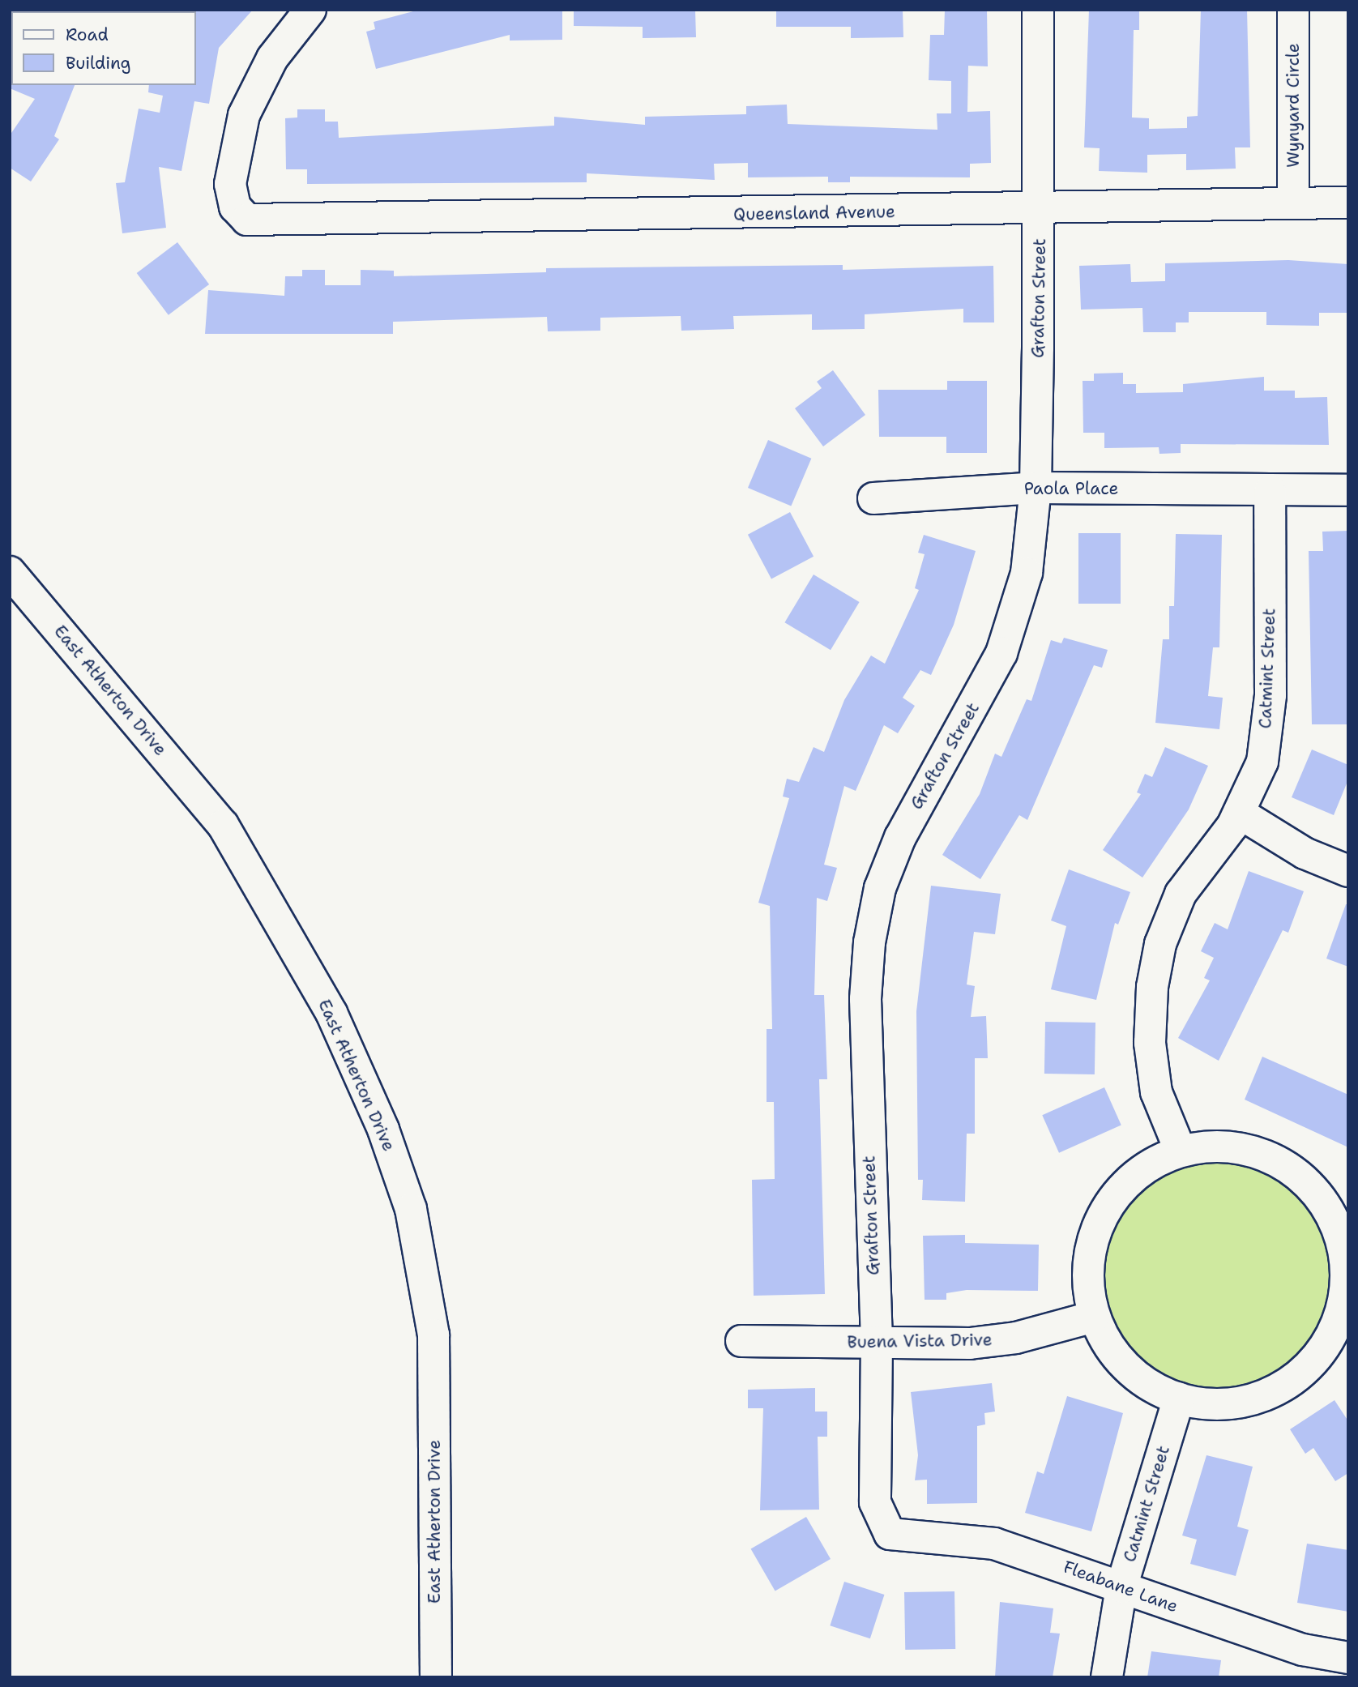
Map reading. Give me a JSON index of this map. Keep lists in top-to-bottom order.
{
  "streets": {
    "street": [
      "Wynyard Circle",
      "Queensland Avenue",
      "Grafton Street",
      "Paola Place",
      "Catmint Street",
      "East Atherton Drive",
      "Buena Vista Drive",
      "Fleabane Lane"
    ]
  },
  "crossings": [
    ["Wynyard Circle", "Queensland Avenue"],
    ["Queensland Avenue", "Grafton Street"],
    ["Grafton Street", "Paola Place"],
    ["Grafton Street", "Buena Vista Drive"],
    ["Grafton Street", "Fleabane Lane"],
    ["Paola Place", "Catmint Street"],
    ["Catmint Street", "Fleabane Lane"]
  ],
  "legend": ["Road", "Building"]
}
